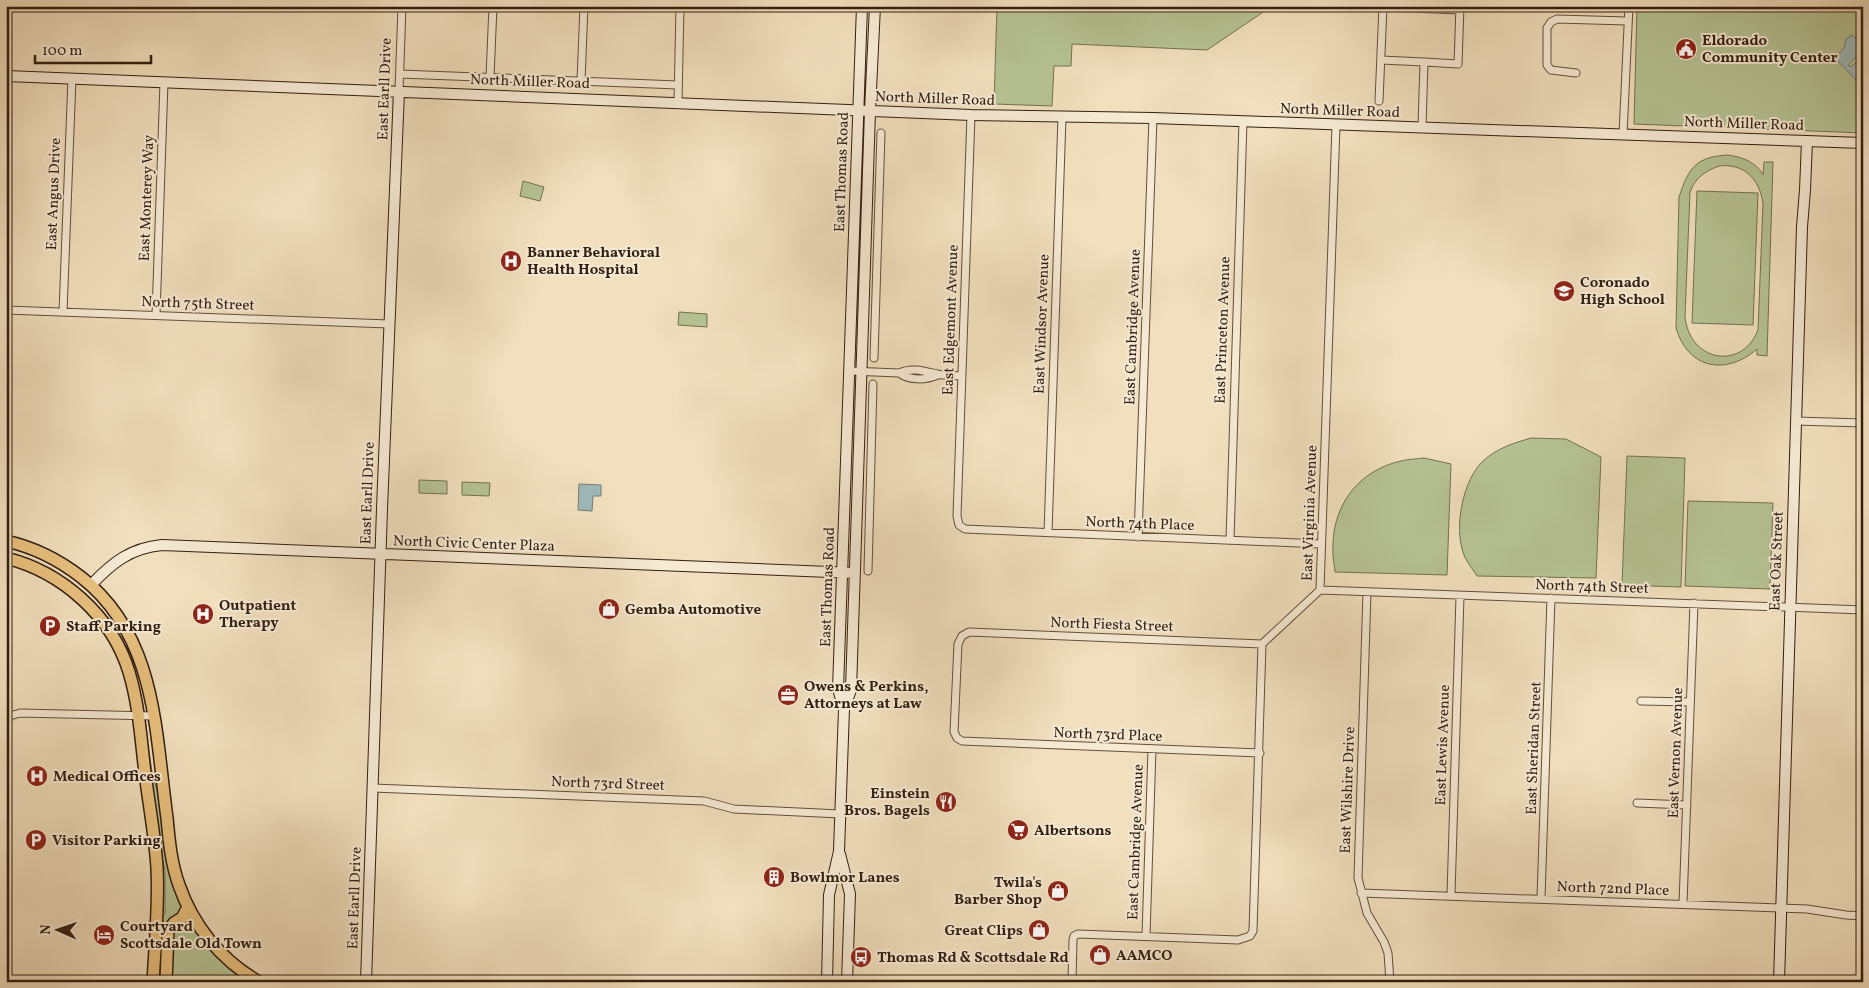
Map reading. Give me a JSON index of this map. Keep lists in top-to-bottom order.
{
  "streets": {
    "street": [
      "North Miller Road",
      "East Earll Drive",
      "East Thomas Road",
      "East Angus Drive",
      "East Monterey Way",
      "North 75th Street",
      "East Edgemont Avenue",
      "East Windsor Avenue",
      "East Cambridge Avenue",
      "East Princeton Avenue",
      "East Virginia Avenue",
      "North 74th Place",
      "North Civic Center Plaza",
      "East Oak Street",
      "North 74th Street",
      "North Fiesta Street",
      "North 73rd Place",
      "East Lewis Avenue",
      "East Sheridan Street",
      "East Vernon Avenue",
      "North 73rd Street",
      "East Wilshire Drive",
      "North 72nd Place"
    ]
  },
  "crossings": [
    ["North Miller Road", "East Earll Drive"],
    ["North Miller Road", "East Thomas Road"],
    ["North Miller Road", "East Angus Drive"],
    ["North Miller Road", "East Monterey Way"],
    ["North Miller Road", "East Edgemont Avenue"],
    ["North Miller Road", "East Windsor Avenue"],
    ["North Miller Road", "East Cambridge Avenue"],
    ["North Miller Road", "East Princeton Avenue"],
    ["North Miller Road", "East Virginia Avenue"],
    ["North Miller Road", "East Oak Street"],
    ["East Earll Drive", "North 75th Street"],
    ["East Earll Drive", "North Civic Center Plaza"],
    ["East Earll Drive", "North 73rd Street"],
    ["East Thomas Road", "North Civic Center Plaza"],
    ["East Thomas Road", "North 73rd Street"],
    ["East Angus Drive", "North 75th Street"],
    ["East Monterey Way", "North 75th Street"],
    ["East Edgemont Avenue", "North 74th Place"],
    ["East Windsor Avenue", "North 74th Place"],
    ["East Cambridge Avenue", "North 74th Place"],
    ["East Cambridge Avenue", "North 73rd Place"],
    ["East Princeton Avenue", "North 74th Place"],
    ["East Virginia Avenue", "North 74th Place"],
    ["East Virginia Avenue", "North 74th Street"],
    ["East Virginia Avenue", "North Fiesta Street"],
    ["East Oak Street", "North 74th Street"],
    ["East Oak Street", "North 72nd Place"],
    ["North 74th Street", "East Lewis Avenue"],
    ["North 74th Street", "East Sheridan Street"],
    ["North 74th Street", "East Vernon Avenue"],
    ["North 74th Street", "East Wilshire Drive"],
    ["North Fiesta Street", "North 73rd Place"],
    ["East Lewis Avenue", "North 72nd Place"],
    ["East Sheridan Street", "North 72nd Place"],
    ["East Vernon Avenue", "North 72nd Place"],
    ["East Wilshire Drive", "North 72nd Place"]
  ],
  "places": {
    "public building": ["Eldorado Community Center"],
    "hospital": ["Banner Behavioral Health Hospital", "Outpatient Therapy", "Medical Offices"],
    "school or university": ["Coronado High School"],
    "shop": [
      "Gemba Automotive",
      "Twila's Barber Shop",
      "Great Clips",
      "AAMCO"
    ],
    "parking": ["Staff Parking", "Visitor Parking"],
    "office": ["Owens & Perkins, Attorneys at Law"],
    "restaurant": ["Einstein Bros. Bagels"],
    "supermarket": ["Albertsons"],
    "building": ["Bowlmor Lanes"],
    "hotel": ["Courtyard Scottsdale Old Town"],
    "bus stop": ["Thomas Rd & Scottsdale Rd"]
  },
  "scale_bar": "100 m",
  "north": "left"
}
